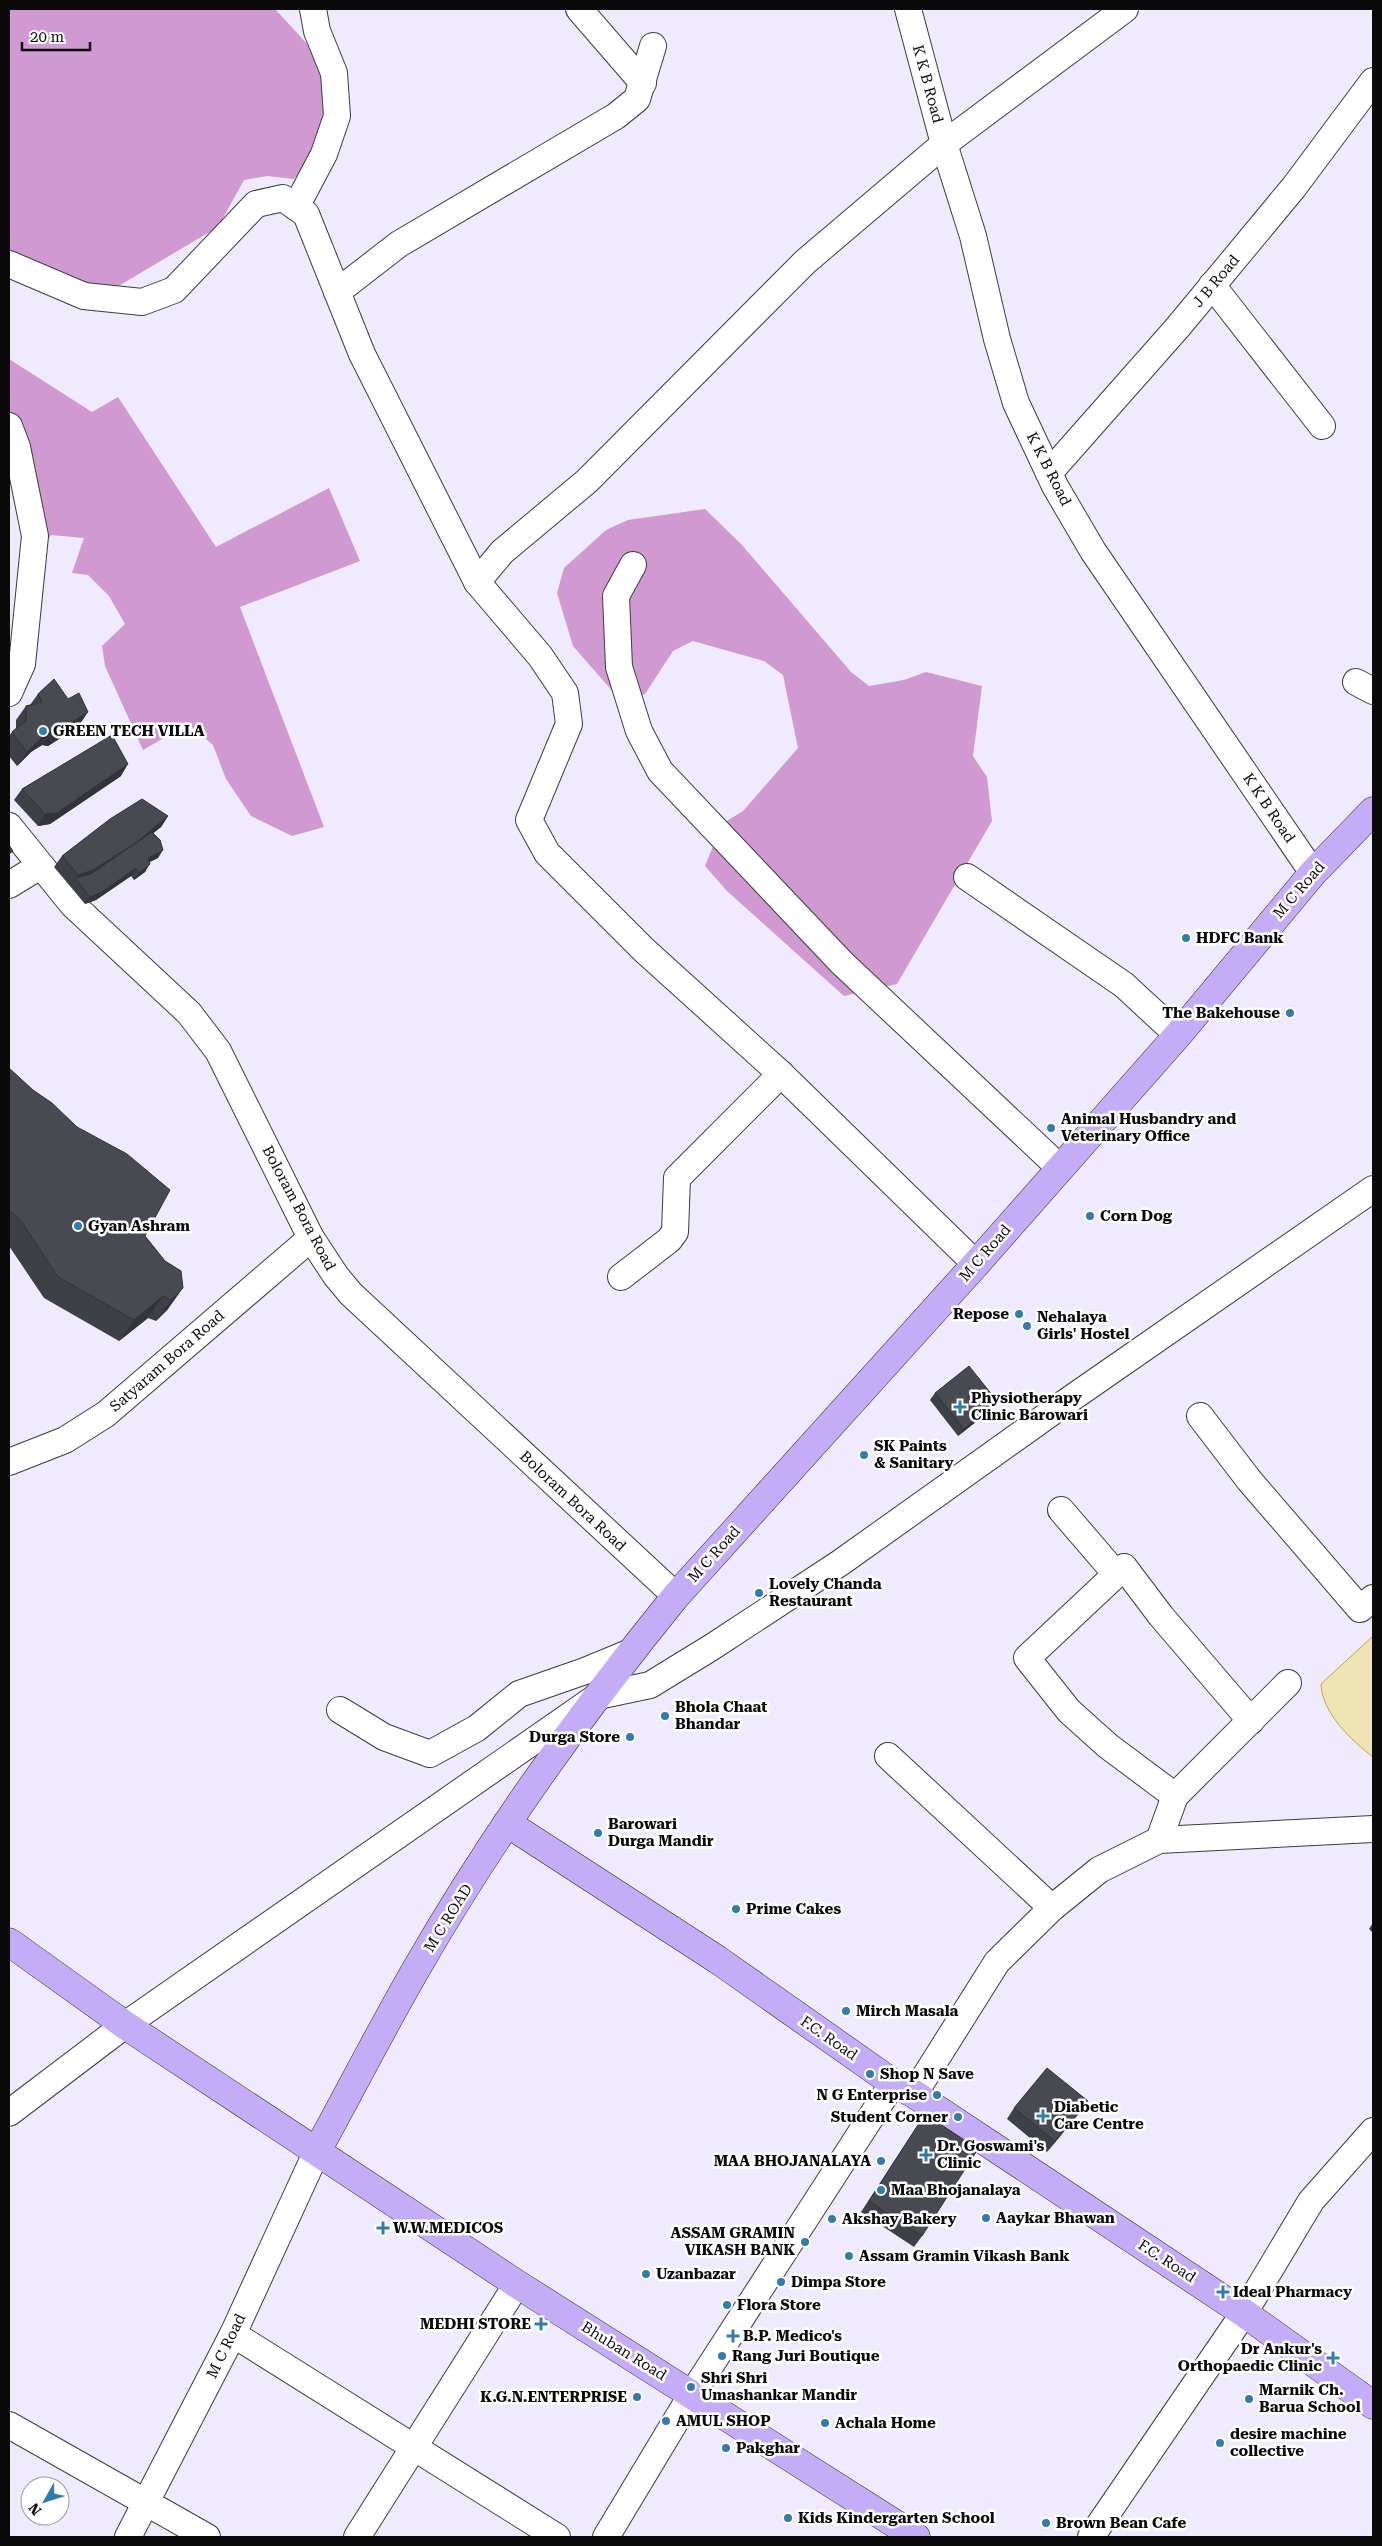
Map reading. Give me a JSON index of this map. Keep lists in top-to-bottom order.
{
  "streets": {
    "street": [
      "K K B Road",
      "J B Road",
      "M C Road",
      "Boloram Bora Road",
      "Satyaram Bora Road",
      "M C ROAD",
      "F.C. Road",
      "Bhuban Road"
    ]
  },
  "crossings": [
    ["K K B Road", "J B Road"],
    ["K K B Road", "M C Road"],
    ["M C Road", "Boloram Bora Road"],
    ["M C Road", "M C ROAD"],
    ["M C Road", "Bhuban Road"],
    ["Boloram Bora Road", "Satyaram Bora Road"],
    ["M C ROAD", "F.C. Road"],
    ["M C ROAD", "Bhuban Road"]
  ],
  "places": {
    "other": [
      "GREEN TECH VILLA",
      "HDFC Bank",
      "The Bakehouse",
      "Animal Husbandry and Veterinary Office",
      "Corn Dog",
      "Gyan Ashram",
      "Repose",
      "Nehalaya Girls' Hostel",
      "SK Paints & Sanitary",
      "Lovely Chanda Restaurant",
      "Bhola Chaat Bhandar",
      "Durga Store",
      "Barowari Durga Mandir",
      "Prime Cakes",
      "Mirch Masala",
      "Shop N Save",
      "N G Enterprise",
      "Student Corner",
      "MAA BHOJANALAYA",
      "Maa Bhojanalaya",
      "Aaykar Bhawan",
      "Akshay Bakery",
      "ASSAM GRAMIN VIKASH BANK",
      "Assam Gramin Vikash Bank",
      "Uzanbazar",
      "Dimpa Store",
      "Flora Store",
      "Rang Juri Boutique",
      "Shri Shri Umashankar Mandir",
      "K.G.N.ENTERPRISE",
      "Marnik Ch. Barua School",
      "AMUL SHOP",
      "Achala Home",
      "desire machine collective",
      "Pakghar",
      "Kids Kindergarten School",
      "Brown Bean Cafe"
    ],
    "health": [
      "Physiotherapy Clinic Barowari",
      "Diabetic Care Centre",
      "Dr. Goswami's Clinic",
      "W.W.MEDICOS",
      "Ideal Pharmacy",
      "MEDHI STORE",
      "B.P. Medico's",
      "Dr Ankur's Orthopaedic Clinic"
    ]
  },
  "scale_bar": "20 m",
  "north": "bottom left"
}
